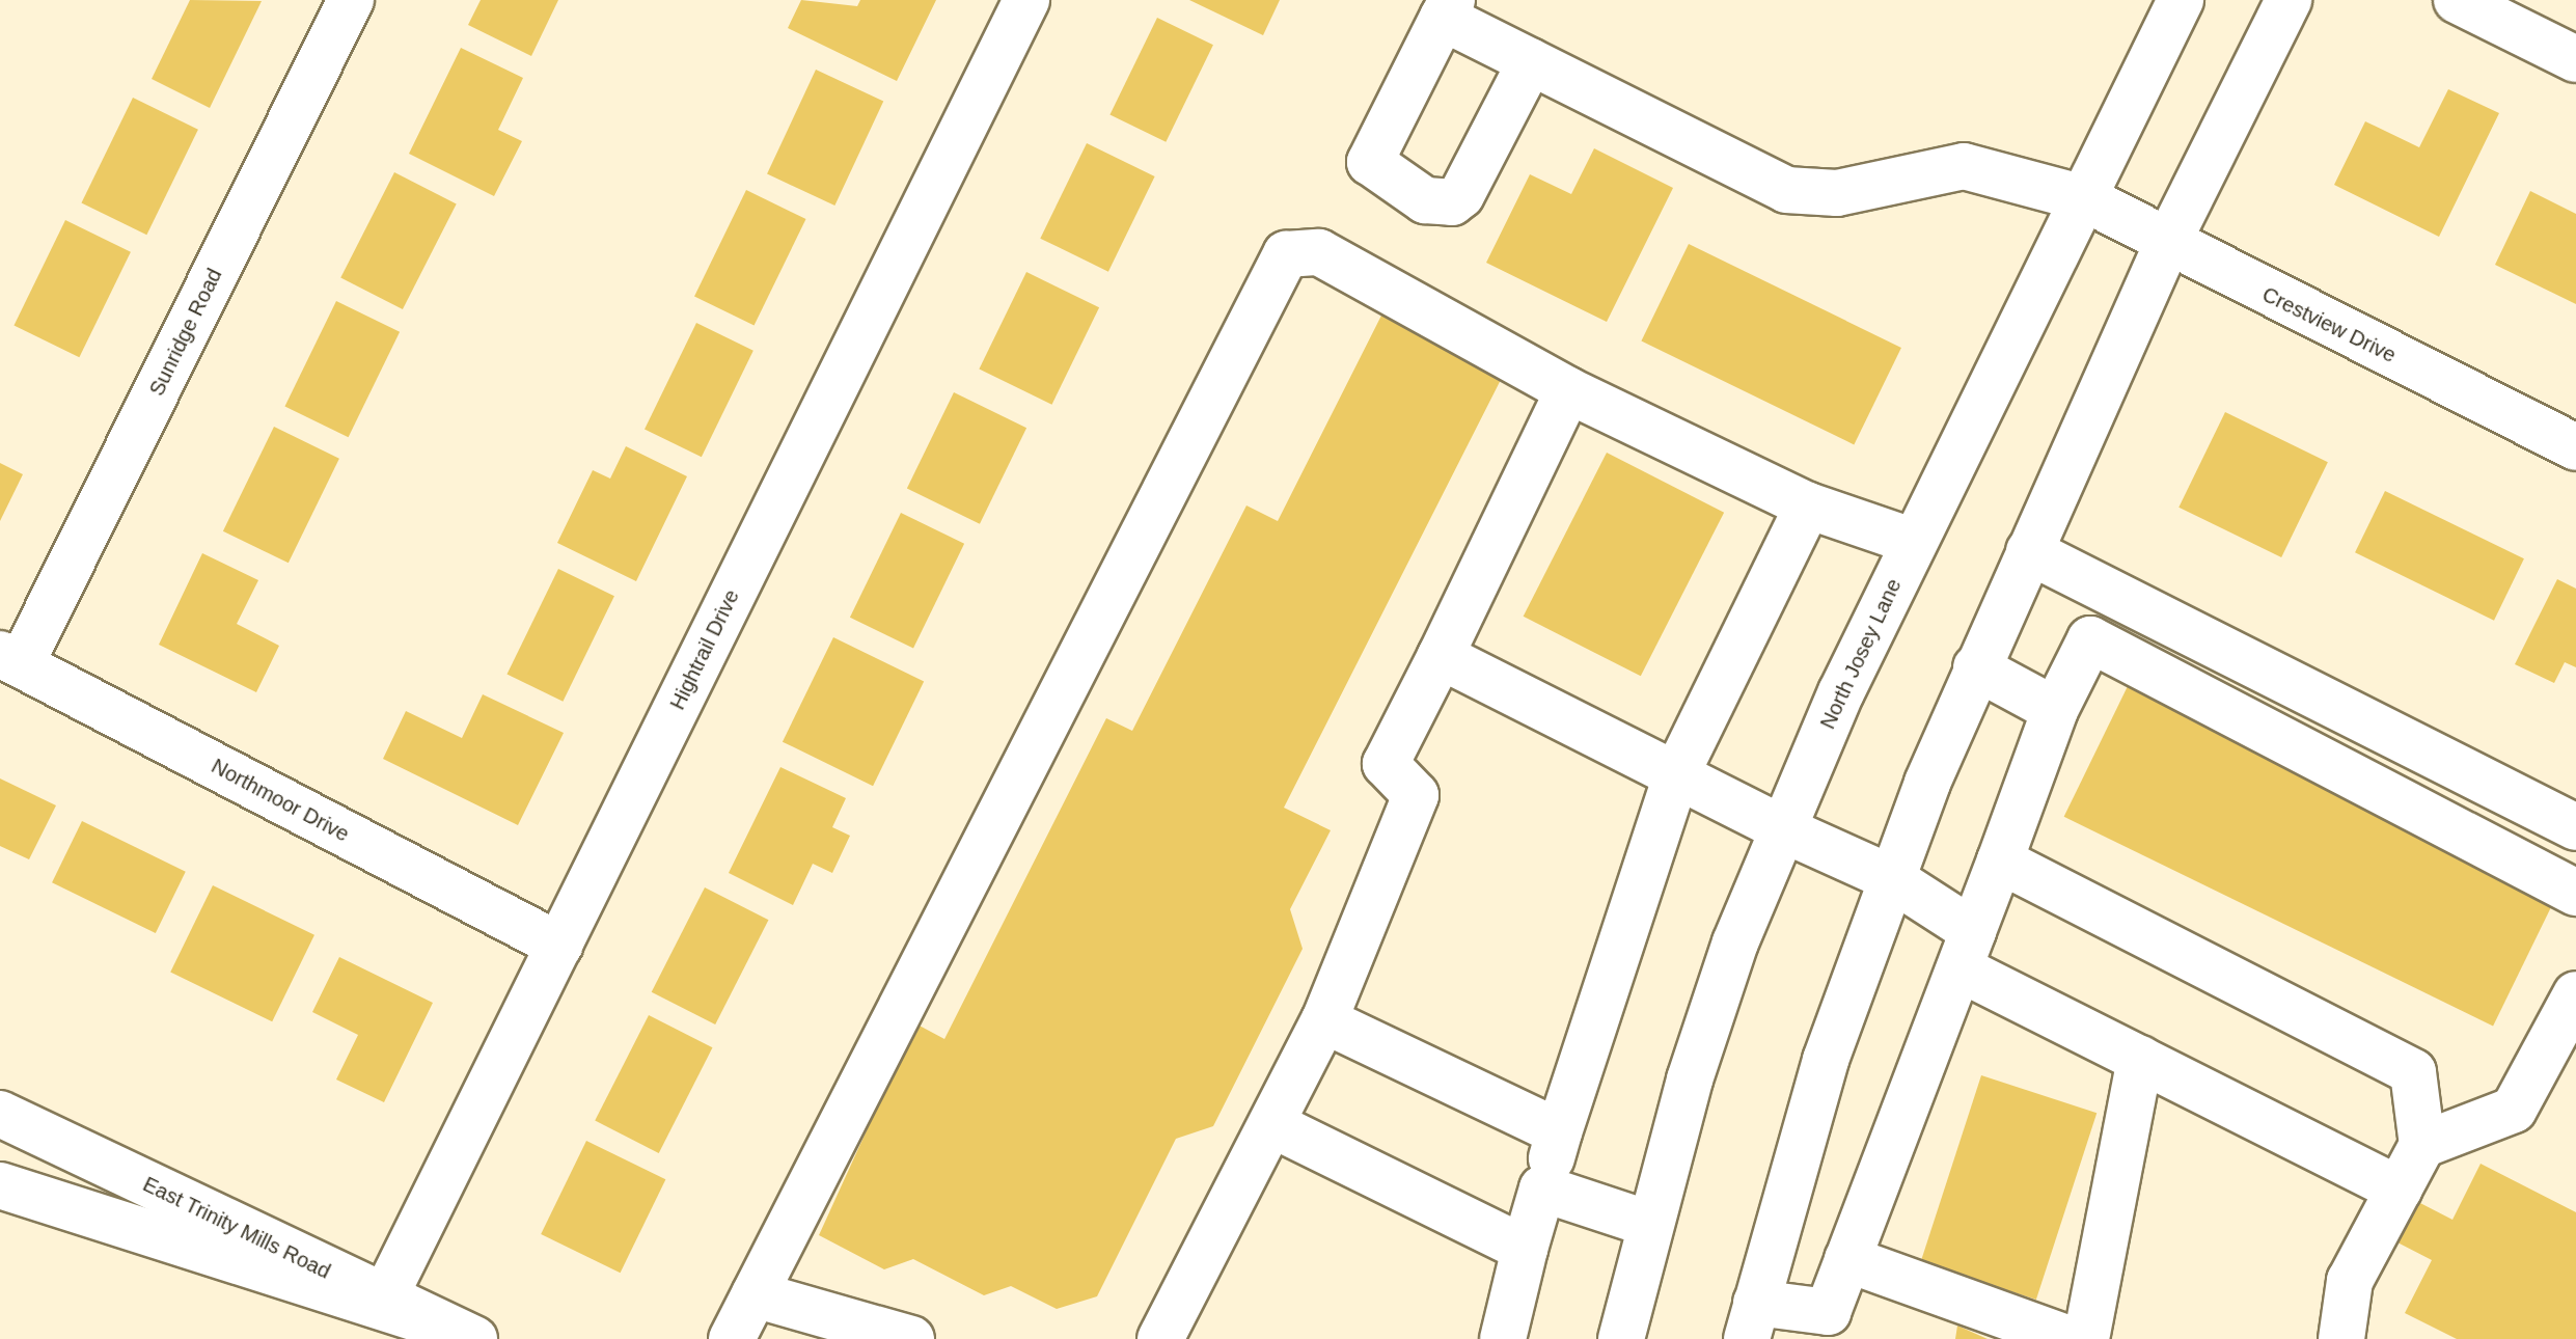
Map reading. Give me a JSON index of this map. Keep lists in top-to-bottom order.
{
  "streets": {
    "main road": [
      "Crestview Drive",
      "Sunridge Road",
      "Hightrail Drive",
      "North Josey Lane",
      "Northmoor Drive",
      "East Trinity Mills Road"
    ]
  },
  "crossings": [
    ["Crestview Drive", "North Josey Lane"],
    ["Sunridge Road", "Northmoor Drive"],
    ["Hightrail Drive", "Northmoor Drive"],
    ["Hightrail Drive", "East Trinity Mills Road"]
  ]
}
